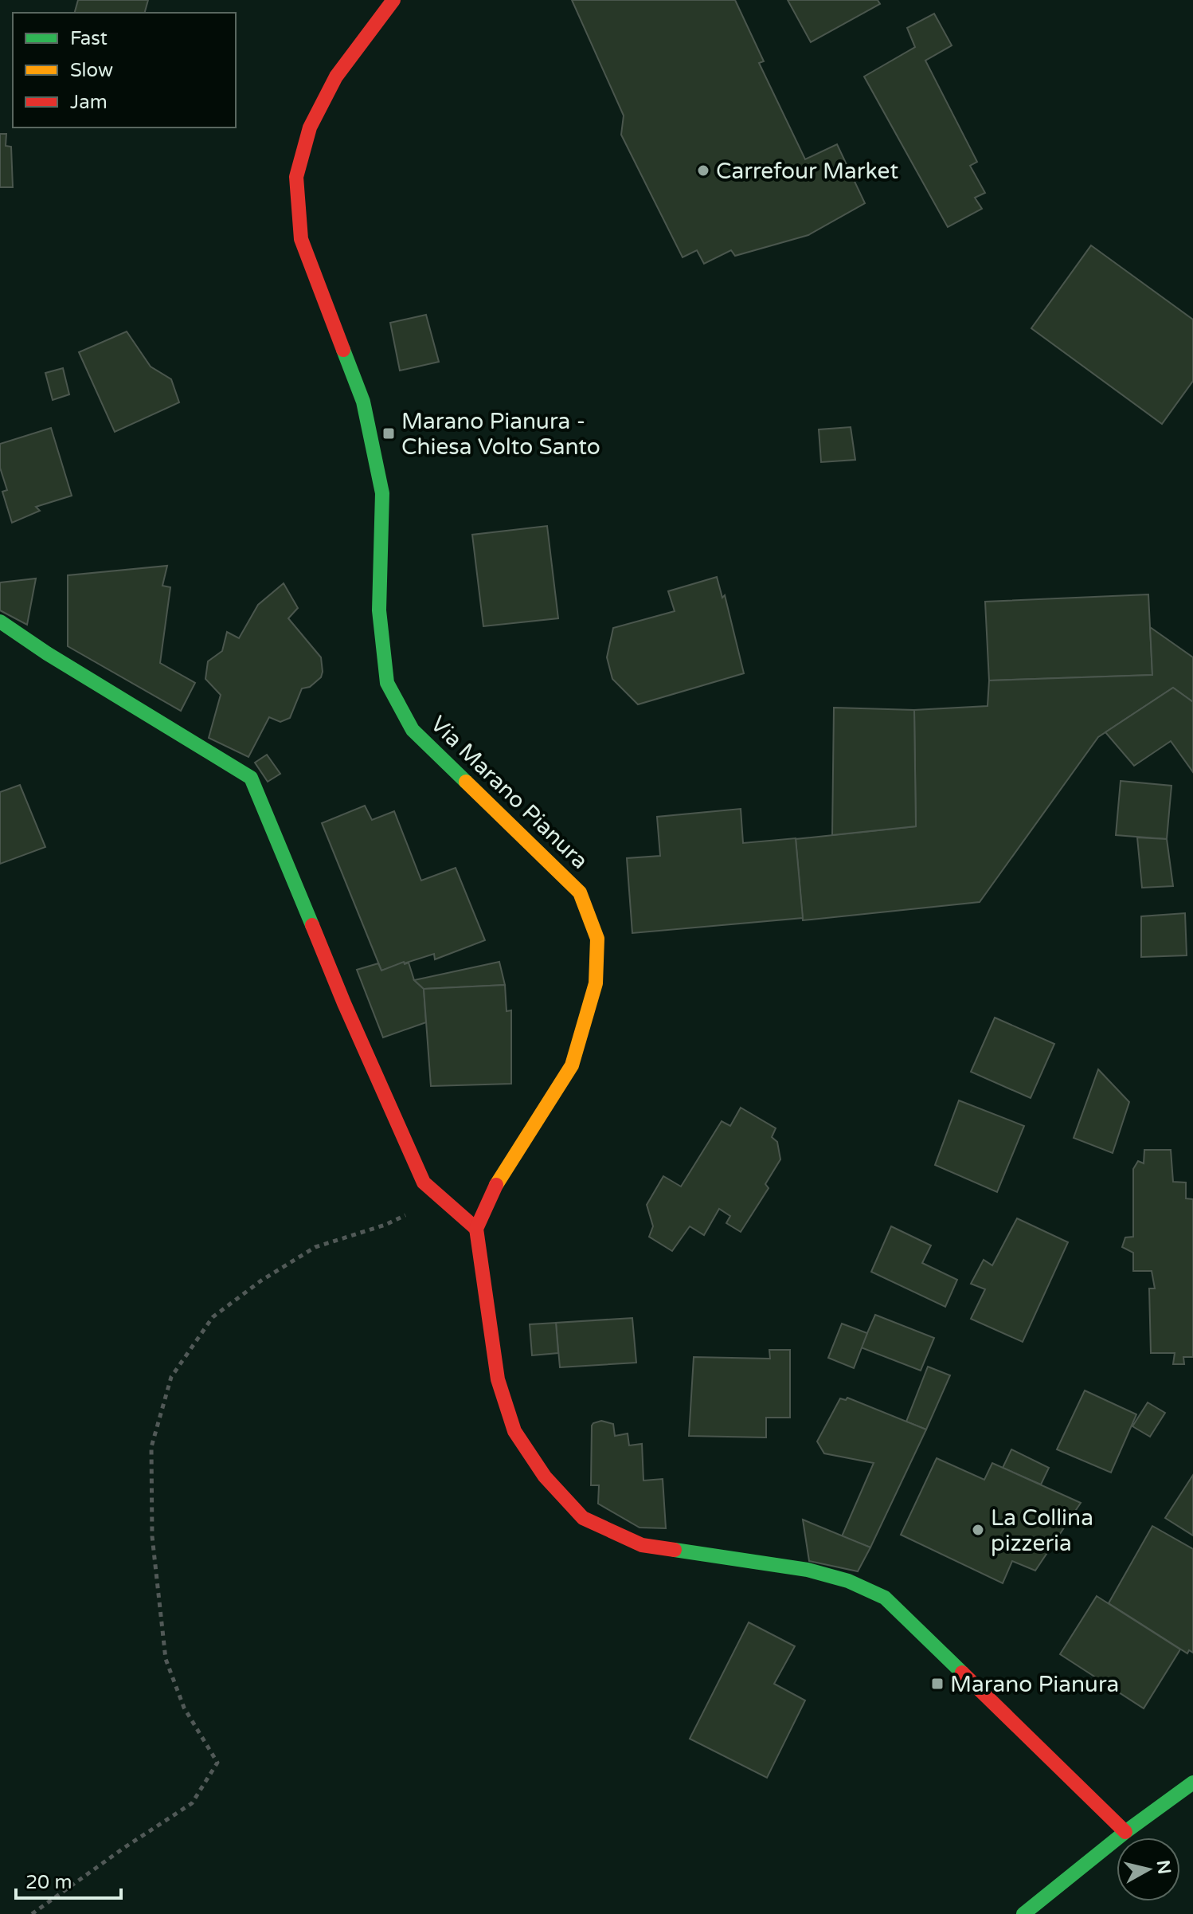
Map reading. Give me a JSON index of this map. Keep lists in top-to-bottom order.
{
  "streets": {
    "street": ["Via Marano Pianura"]
  },
  "places": {
    "other": ["Carrefour Market", "La Collina pizzeria"],
    "transit": ["Marano Pianura - Chiesa Volto Santo", "Marano Pianura"]
  },
  "legend": ["Fast", "Slow", "Jam"],
  "scale_bar": "20 m",
  "north": "right"
}
